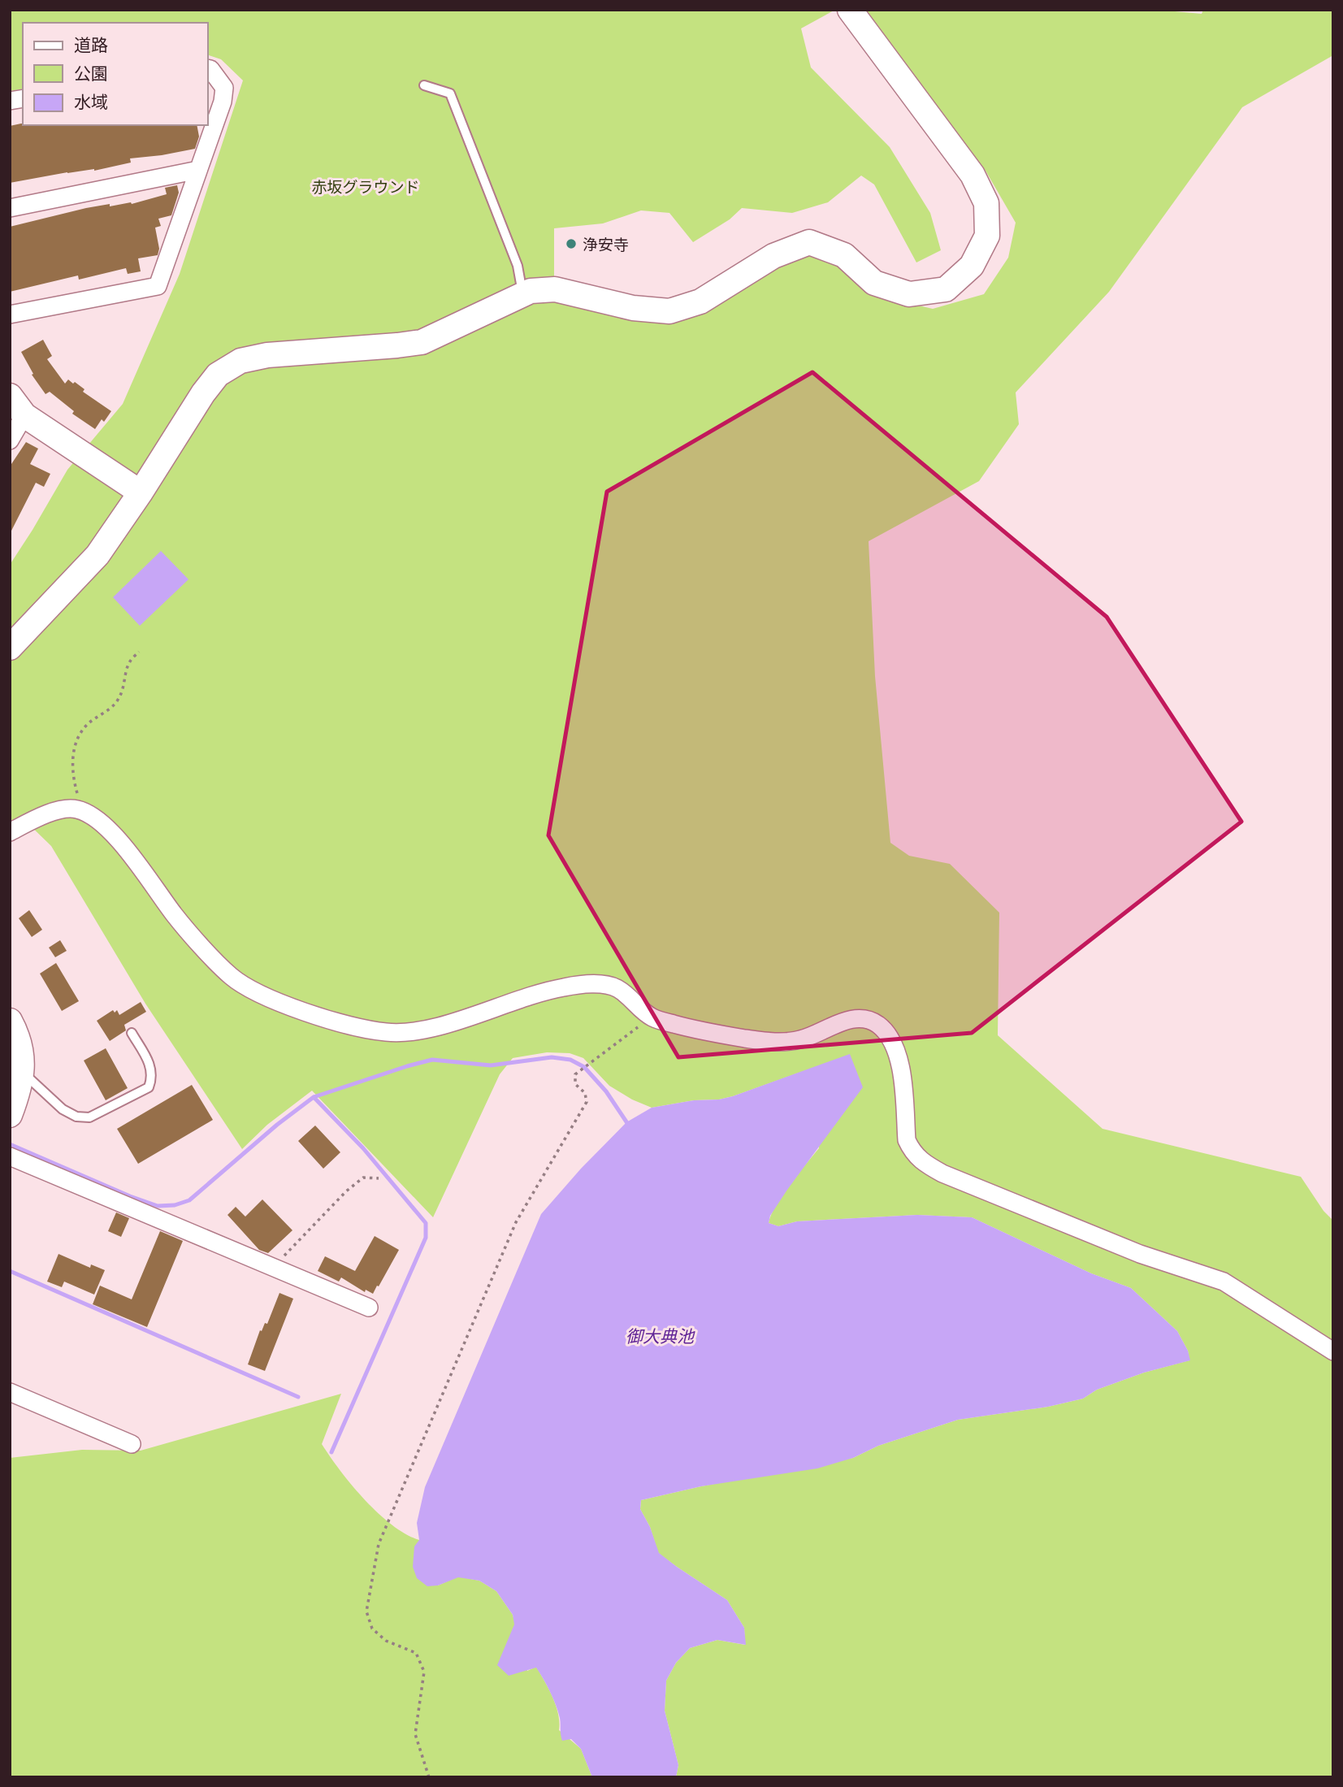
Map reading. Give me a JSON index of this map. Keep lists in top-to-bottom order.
{
  "water": ["御大典池"],
  "parks": ["赤坂グラウンド"],
  "places": ["浄安寺"],
  "legend": ["道路", "公園", "水域"]
}
